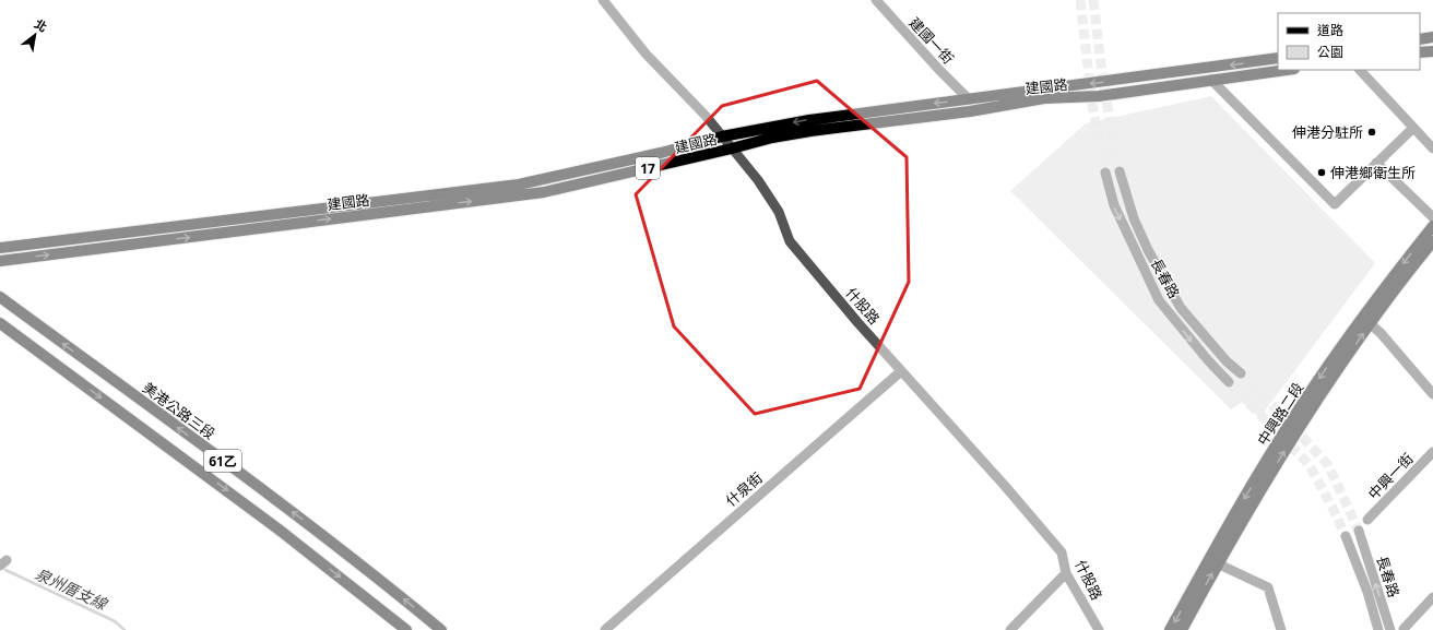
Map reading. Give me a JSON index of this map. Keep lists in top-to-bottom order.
{
  "streets": {
    "main road": [
      "建國路",
      "17",
      "美港公路三段",
      "中興路二段",
      "61乙"
    ],
    "street": [
      "建國一街",
      "長春路",
      "什股路",
      "中興一街",
      "什泉街"
    ]
  },
  "crossings": [
    ["建國一街", "建國路"],
    ["建國路", "什股路"],
    ["什股路", "什泉街"]
  ],
  "water": ["泉州厝支線"],
  "places": ["伸港分駐所", "伸港鄉衛生所"],
  "legend": ["道路", "公園"],
  "north": "top right"
}
